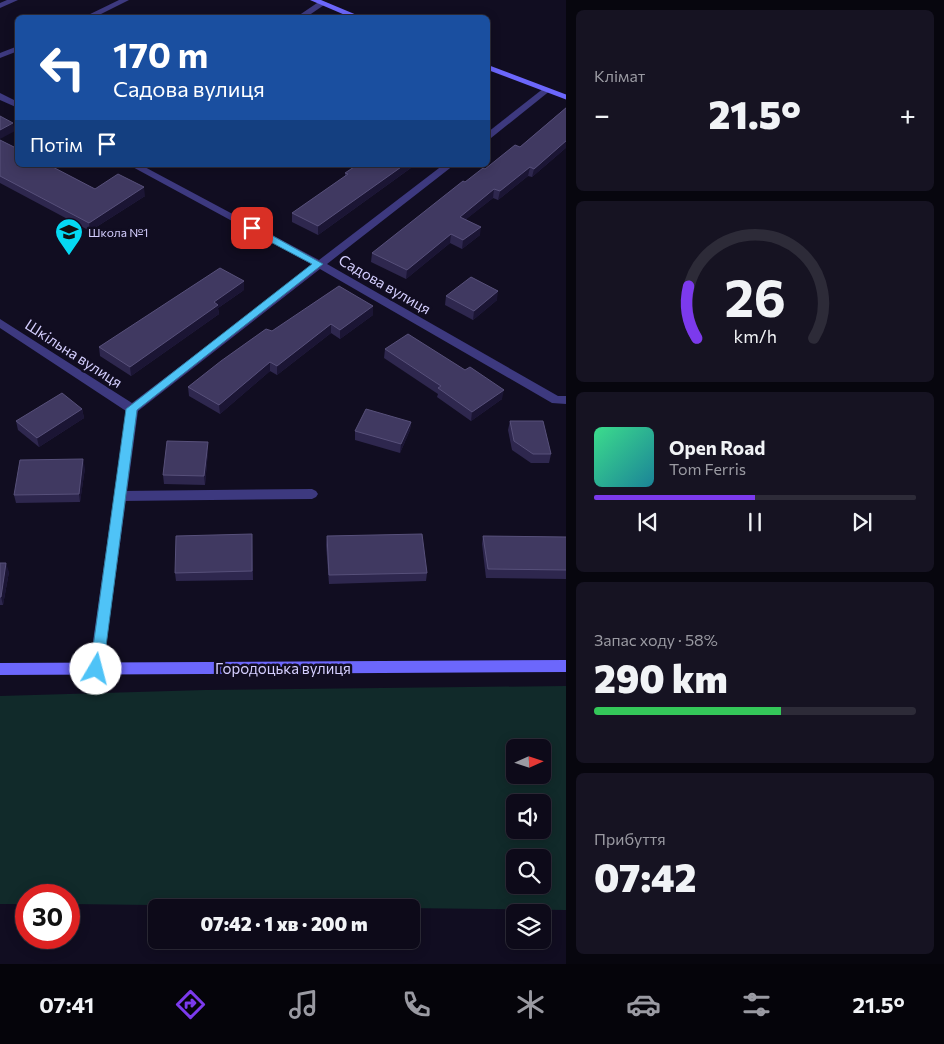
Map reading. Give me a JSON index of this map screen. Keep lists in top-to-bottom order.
{
  "streets": {
    "main road": ["Городоцька вулиця"],
    "street": ["Садова вулиця", "Шкільна вулиця"]
  },
  "places": {
    "school or university": ["Школа №1"]
  },
  "north": "right",
  "page": {
    "tile": [
      "Клімат",
      ["Запас ходу · 58%", "290 km"],
      ["Прибуття", "07:42"]
    ],
    "turn": ["170 m", "Садова вулиця"],
    "heat": ["−", "21.5°", "+"],
    "then": "Потім",
    "song": ["Open Road", "Tom Ferris"],
    "limit": "30",
    "trip": "07:42 · 1 хв · 200 m",
    "tabs": ["07:41", "21.5°"],
    "gauge": ["26", "km/h"]
  }
}
